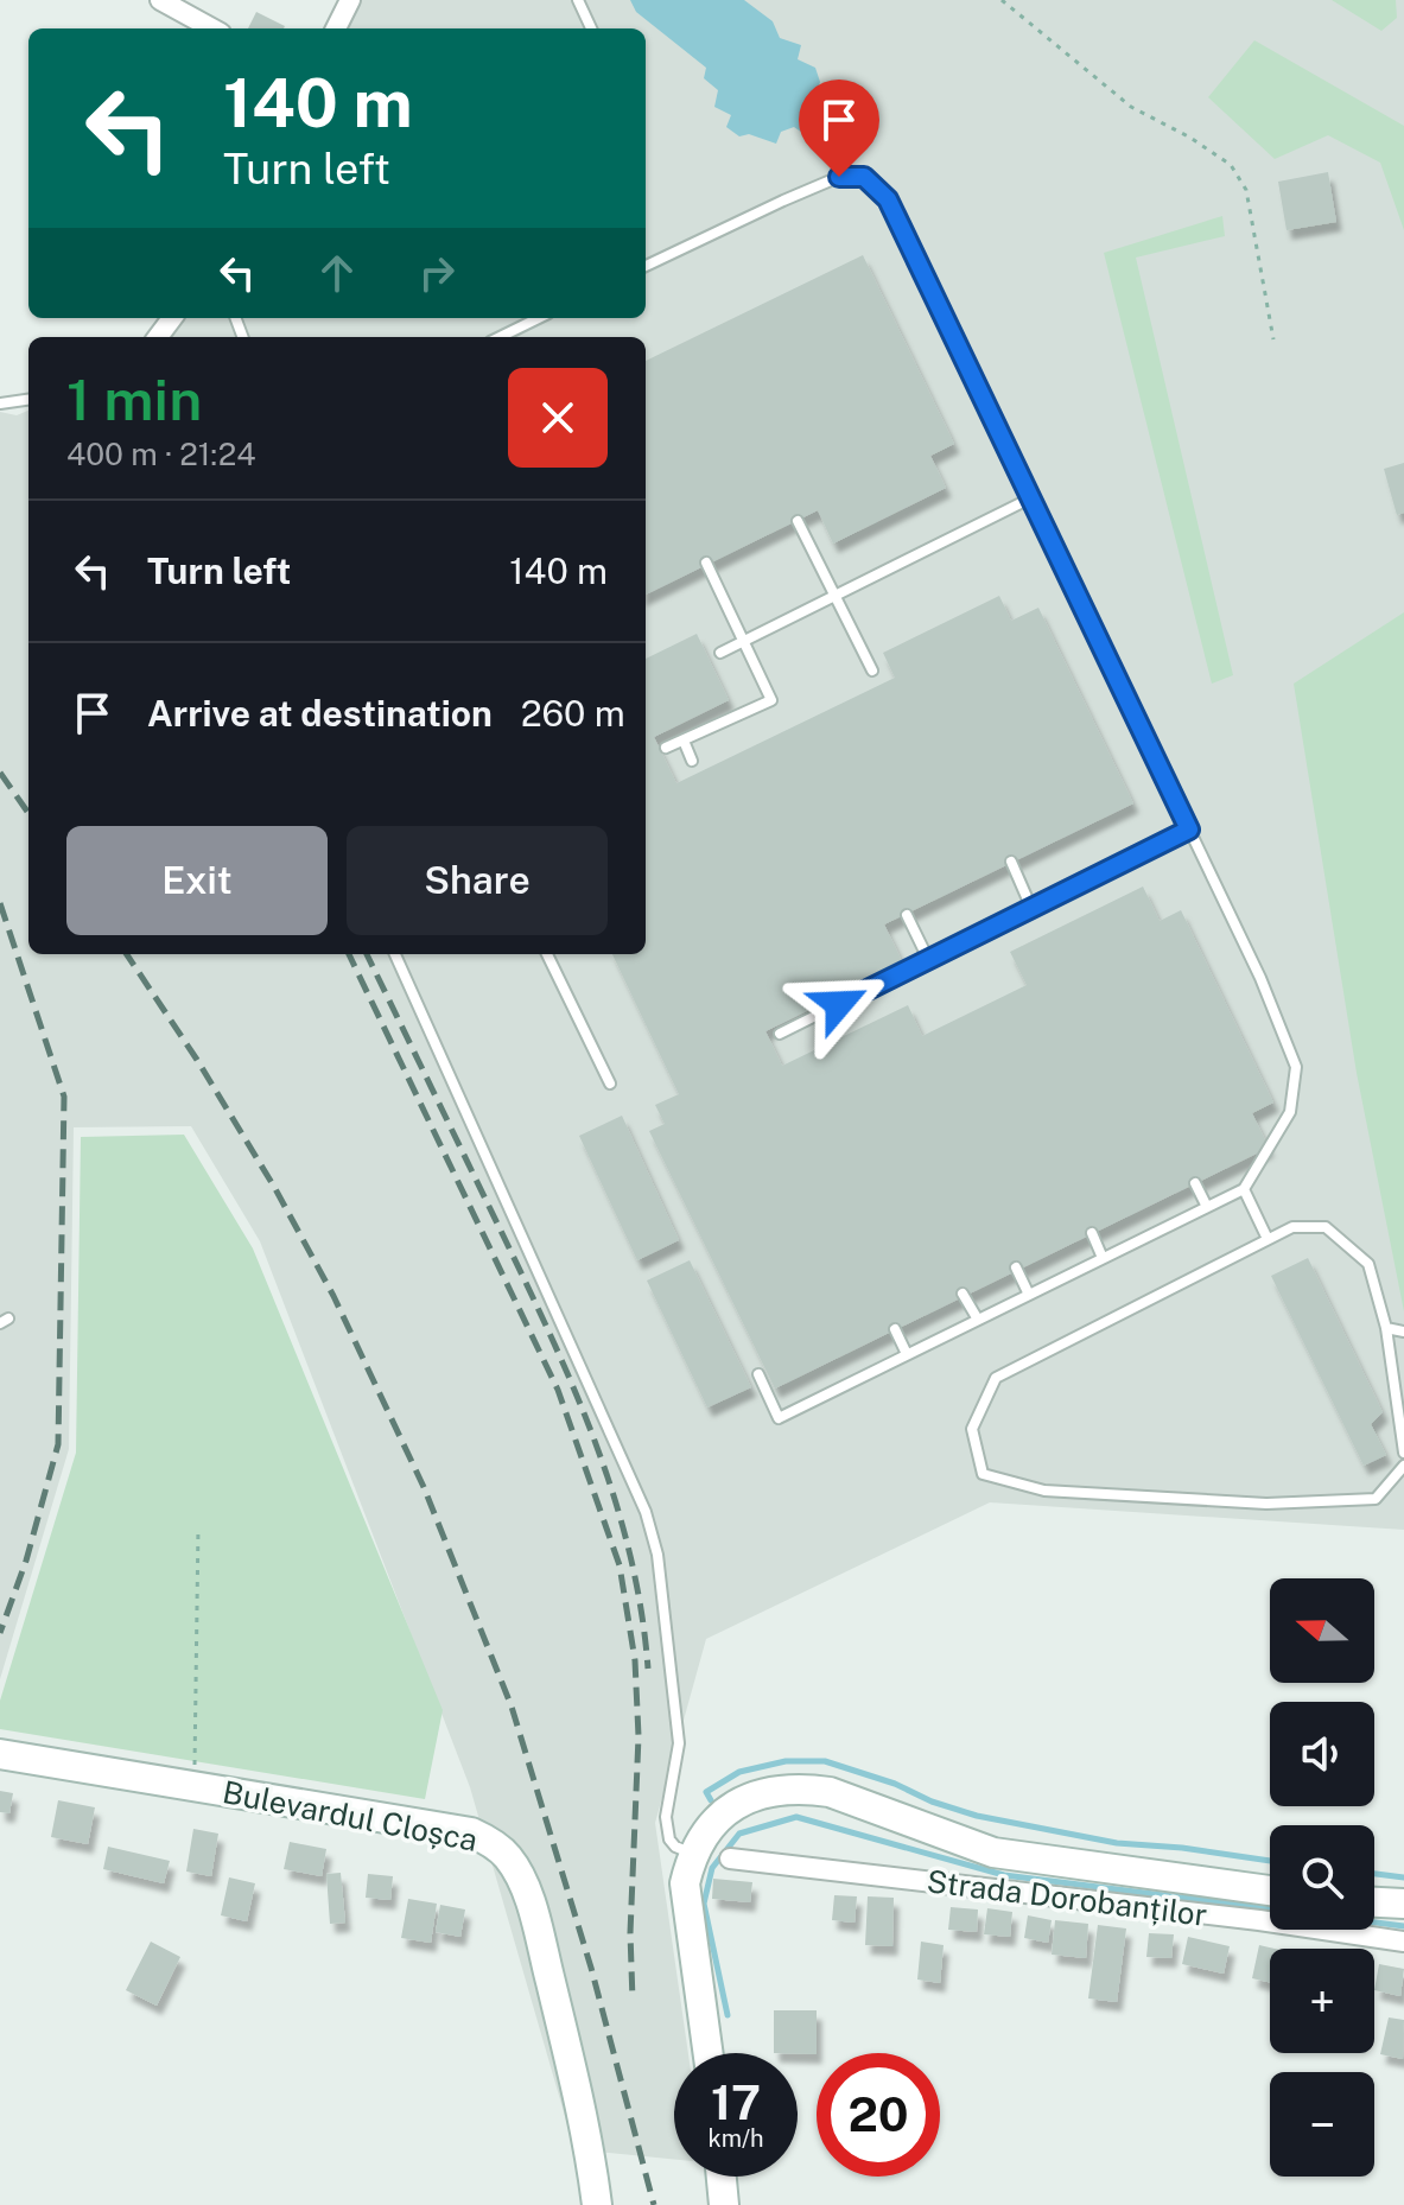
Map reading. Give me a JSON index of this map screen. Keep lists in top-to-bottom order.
{
  "streets": {
    "main road": ["Bulevardul Cloșca"],
    "street": ["Strada Dorobanților"]
  },
  "north": "left",
  "page": {
    "turn": ["140 m", "Turn left"],
    "heading": ["1 min", "400 m · 21:24"],
    "list": [
      {
        "name": "Turn left",
        "value": "140 m"
      },
      {
        "name": "Arrive at destination",
        "value": "260 m"
      }
    ],
    "buttons": ["Exit", "Share"],
    "map_buttons": ["+", "−"],
    "speed": "17 km/h",
    "limit": "20"
  }
}
